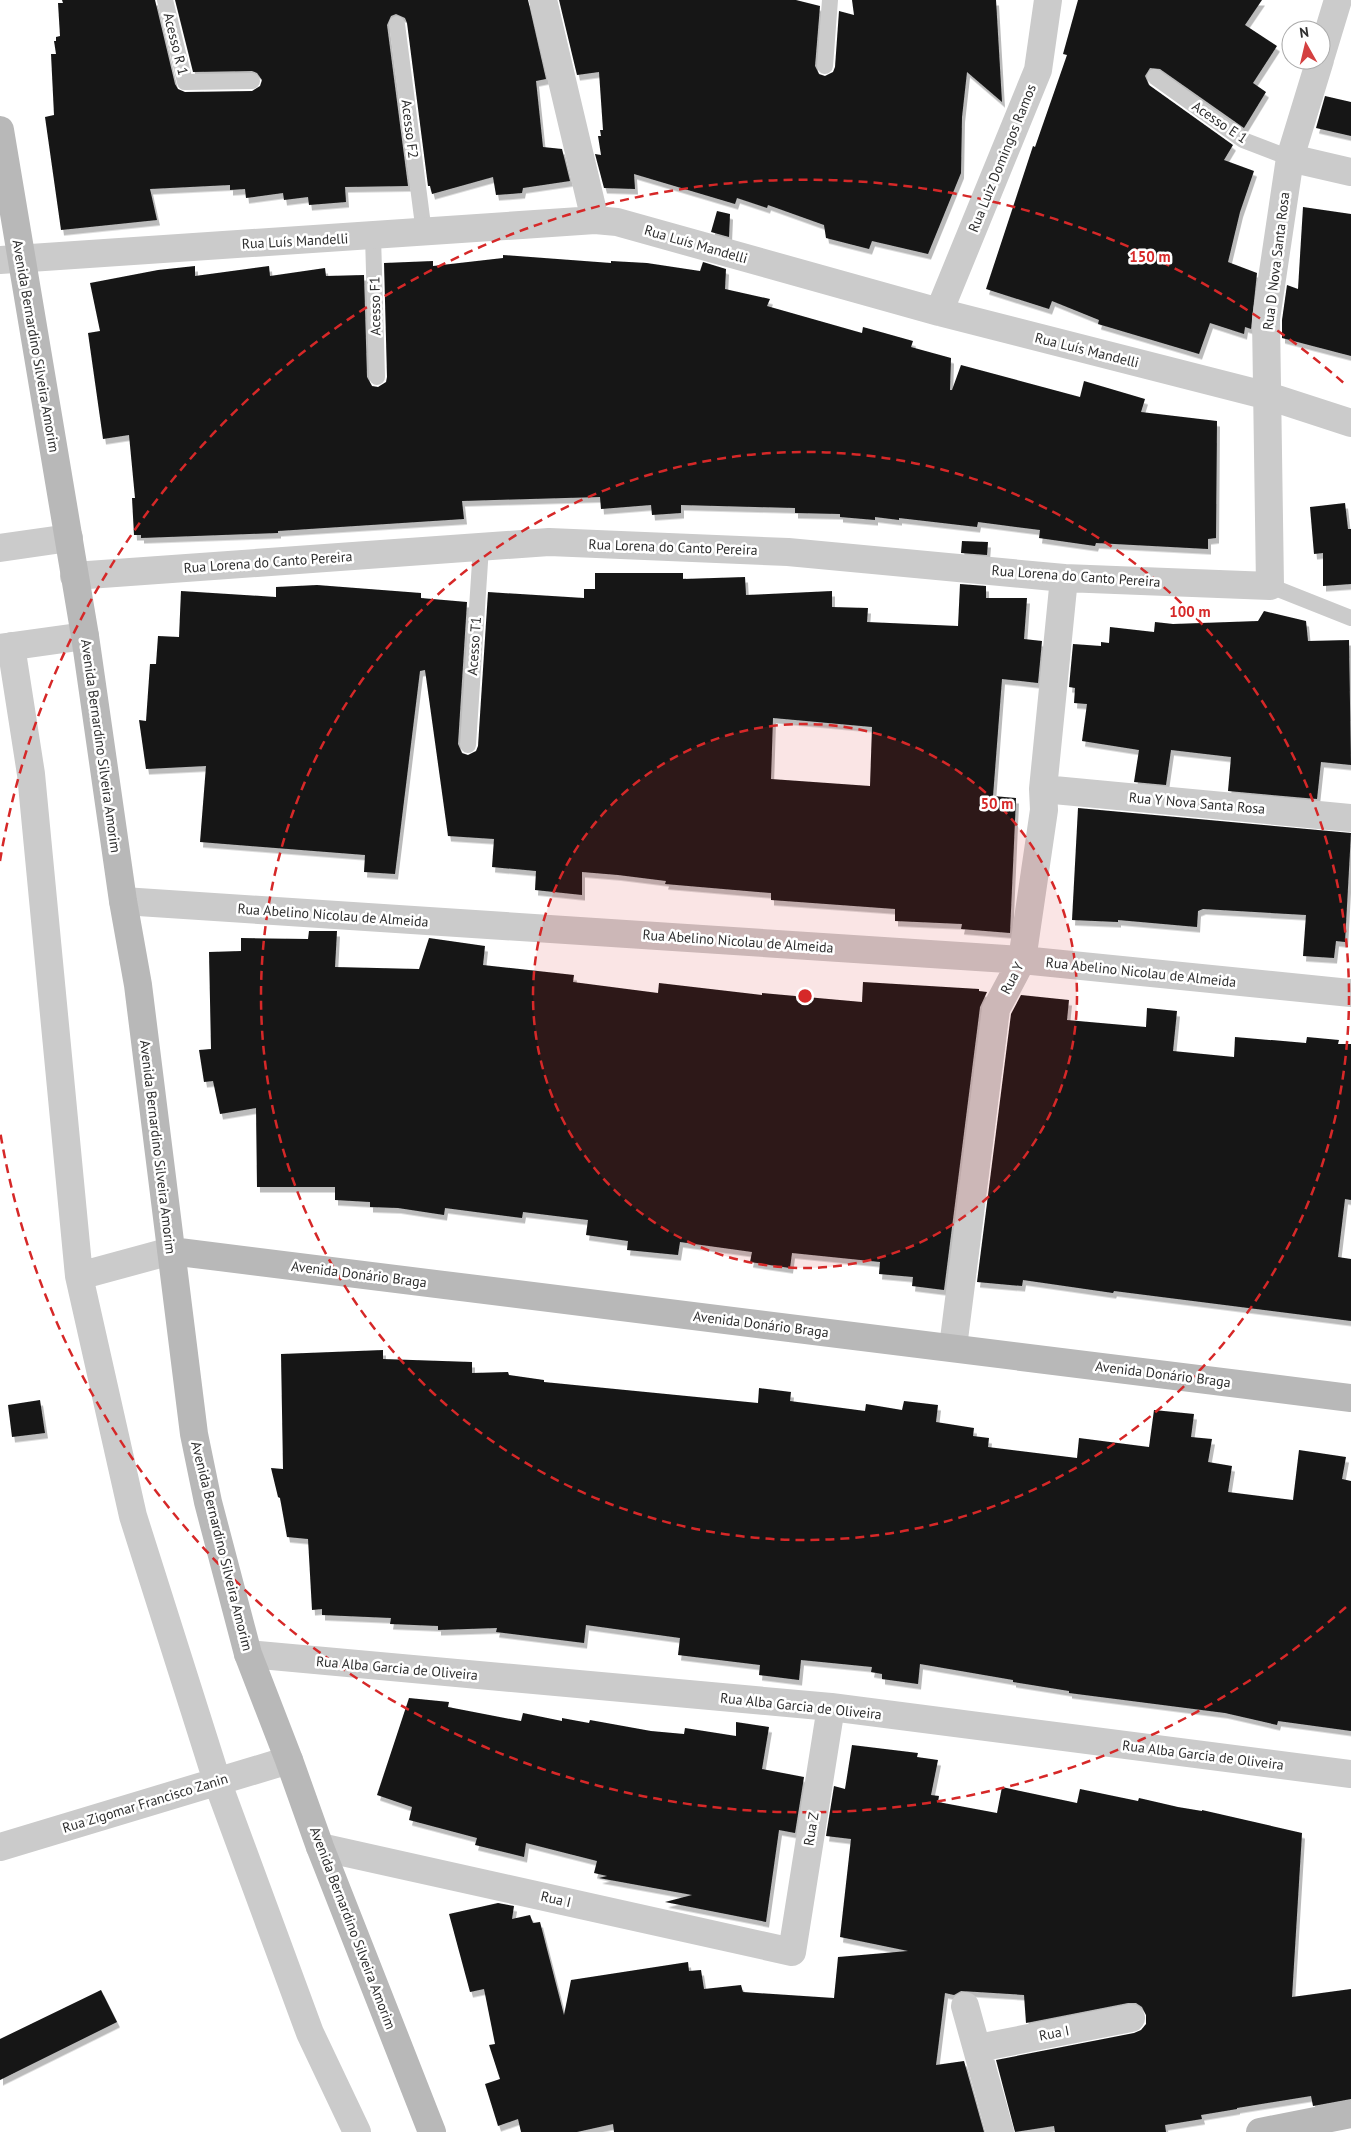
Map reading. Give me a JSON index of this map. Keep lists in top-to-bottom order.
{
  "streets": {
    "main road": ["Avenida Bernardino Silveira Amorim", "Avenida Donário Braga"],
    "street": [
      "Rua Luiz Domingos Ramos",
      "Rua Luís Mandelli",
      "Rua D Nova Santa Rosa",
      "Rua Lorena do Canto Pereira",
      "Rua Y Nova Santa Rosa",
      "Rua Abelino Nicolau de Almeida",
      "Rua Y",
      "Rua Alba Garcia de Oliveira",
      "Rua Zigomar Francisco Zanin",
      "Rua Z",
      "Rua I"
    ],
    "lane": [
      "Acesso R 1",
      "Acesso E 1",
      "Acesso F2",
      "Acesso F1",
      "Acesso T1"
    ]
  },
  "crossings": [
    ["Acesso E 1", "Rua D Nova Santa Rosa"],
    ["Acesso F2", "Rua Luís Mandelli"],
    ["Rua Luiz Domingos Ramos", "Rua Luís Mandelli"],
    ["Rua Luís Mandelli", "Rua D Nova Santa Rosa"],
    ["Rua Luís Mandelli", "Acesso F1"],
    ["Rua Luís Mandelli", "Avenida Bernardino Silveira Amorim"],
    ["Rua D Nova Santa Rosa", "Rua Lorena do Canto Pereira"],
    ["Avenida Bernardino Silveira Amorim", "Rua Lorena do Canto Pereira"],
    ["Avenida Bernardino Silveira Amorim", "Rua Abelino Nicolau de Almeida"],
    ["Avenida Bernardino Silveira Amorim", "Avenida Donário Braga"],
    ["Avenida Bernardino Silveira Amorim", "Rua Alba Garcia de Oliveira"],
    ["Avenida Bernardino Silveira Amorim", "Rua Zigomar Francisco Zanin"],
    ["Avenida Bernardino Silveira Amorim", "Rua I"],
    ["Rua Lorena do Canto Pereira", "Acesso T1"],
    ["Rua Lorena do Canto Pereira", "Rua Y"],
    ["Rua Y Nova Santa Rosa", "Rua Y"],
    ["Rua Abelino Nicolau de Almeida", "Rua Y"],
    ["Rua Y", "Avenida Donário Braga"],
    ["Rua Alba Garcia de Oliveira", "Rua Z"],
    ["Rua Z", "Rua I"]
  ],
  "north": "top",
  "rings": ["150 m", "100 m", "50 m"]
}
